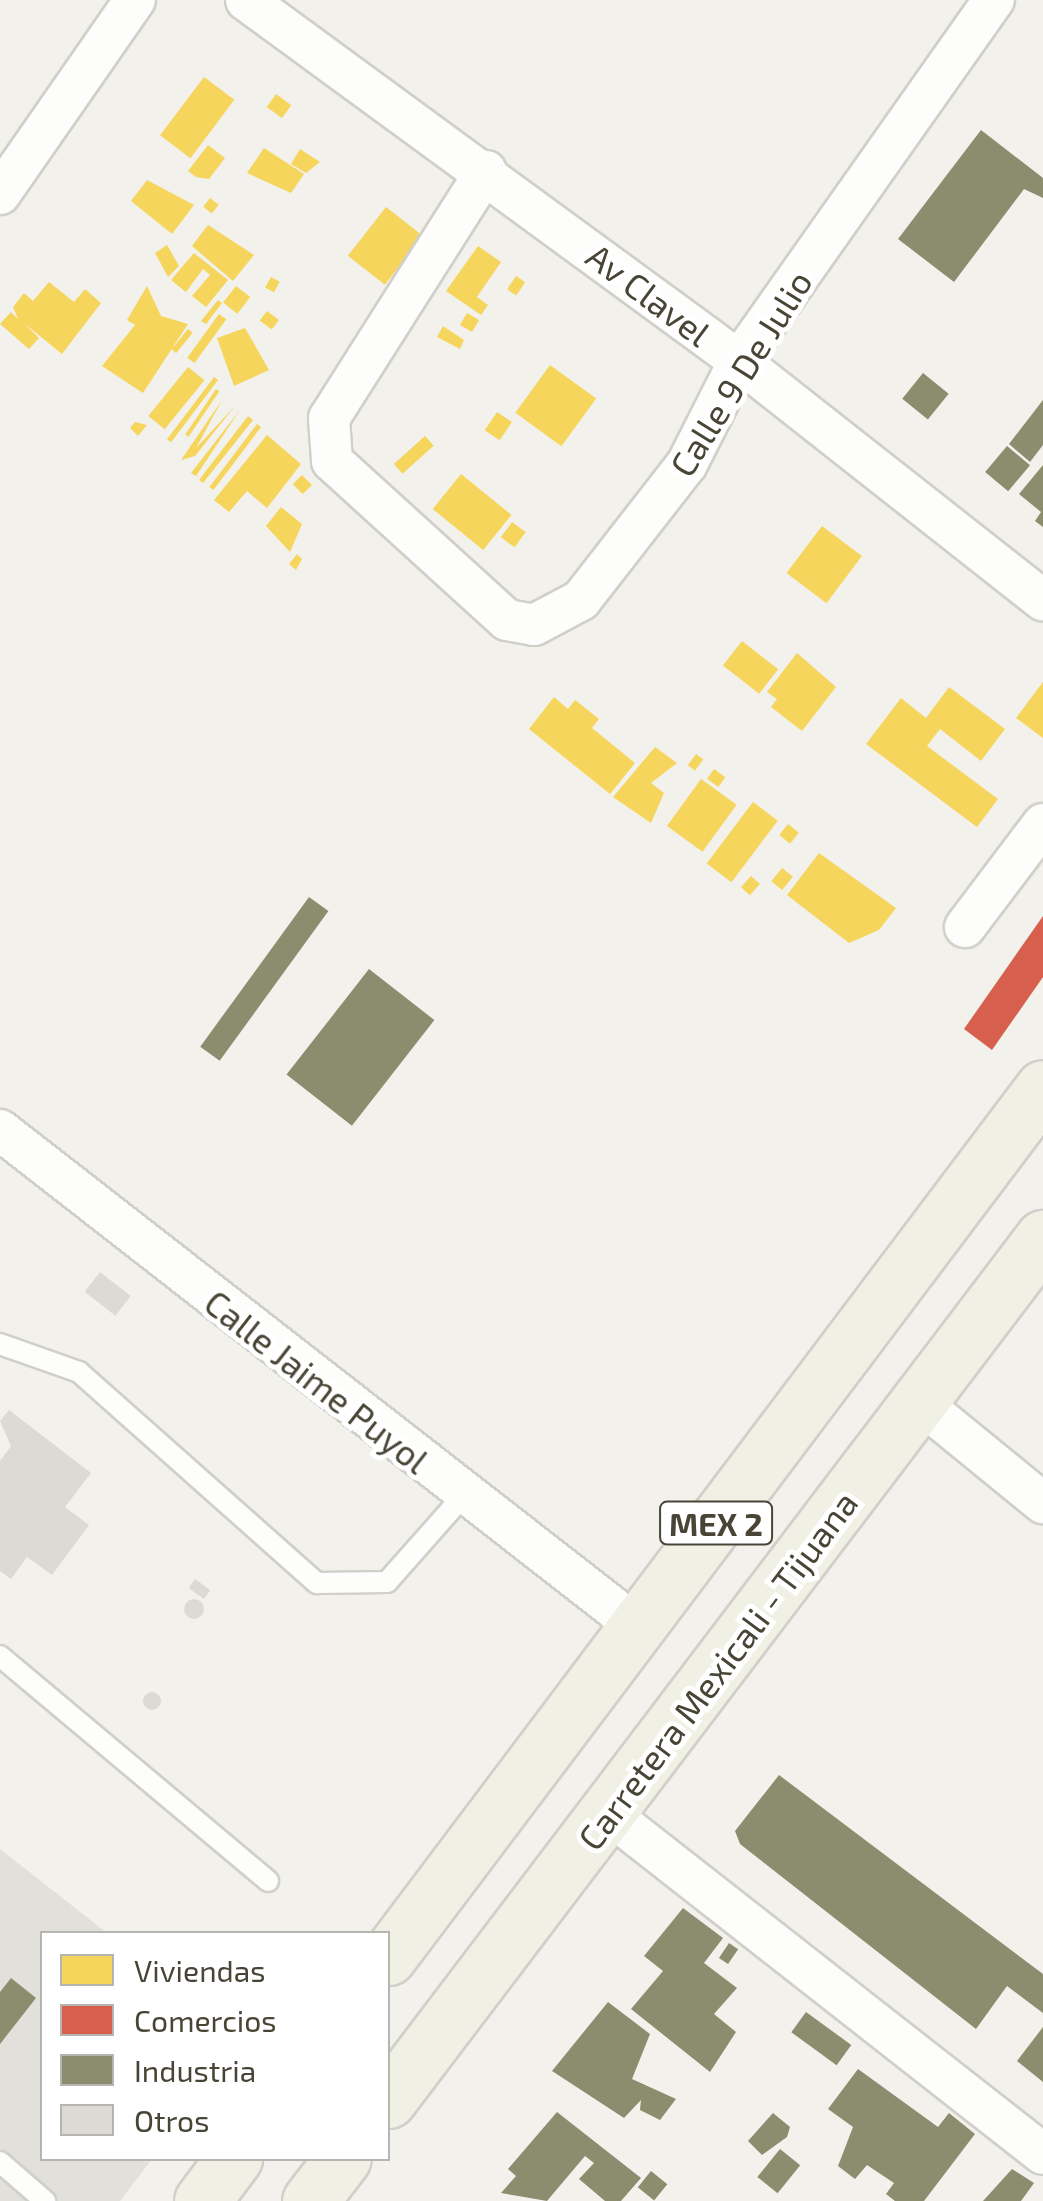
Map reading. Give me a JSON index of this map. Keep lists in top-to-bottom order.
{
  "streets": {
    "main road": ["MEX 2", "Carretera Mexicali - Tijuana"],
    "street": ["Av Clavel", "Calle 9 De Julio", "Calle Jaime Puyol"]
  },
  "crossings": [
    ["Av Clavel", "Calle 9 De Julio"],
    ["Calle Jaime Puyol", "MEX 2"]
  ],
  "legend": [
    "Viviendas",
    "Comercios",
    "Industria",
    "Otros"
  ]
}
